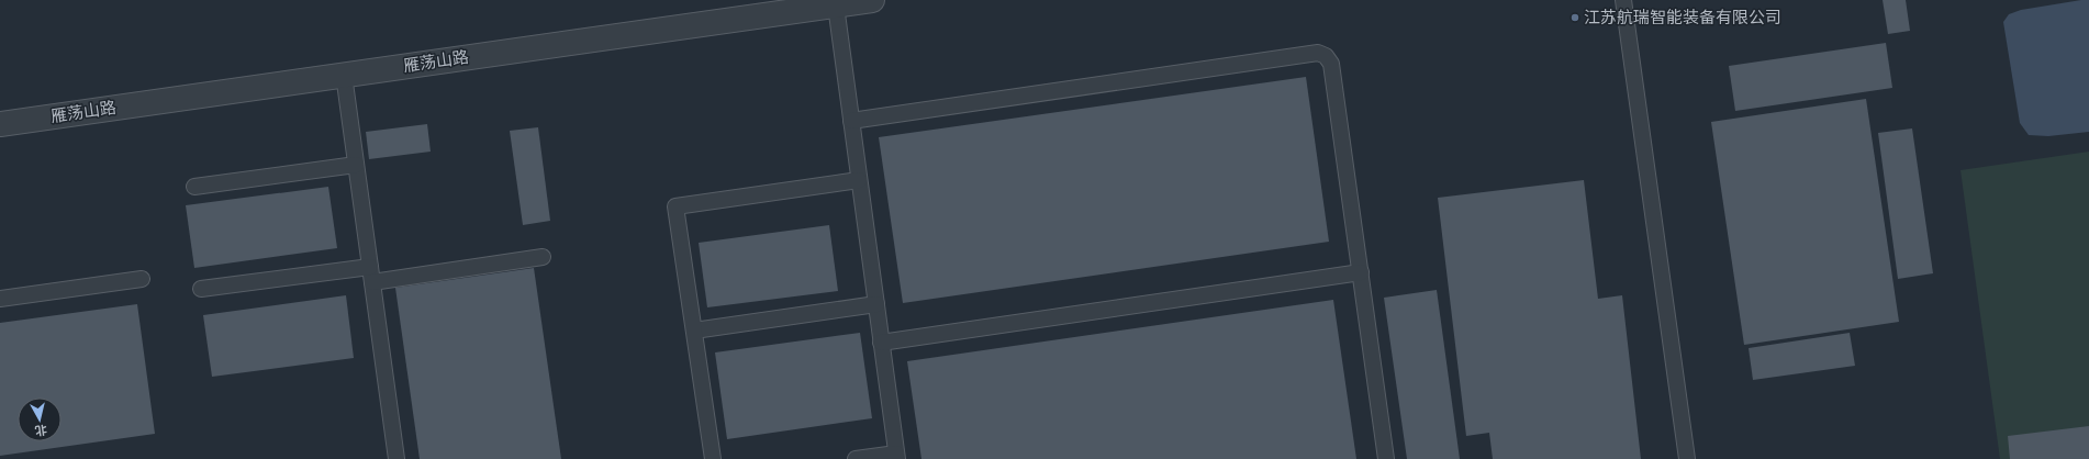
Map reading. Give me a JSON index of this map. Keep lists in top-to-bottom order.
{
  "streets": {
    "street": ["雁荡山路"]
  },
  "places": ["江苏航瑞智能装备有限公司"],
  "north": "bottom"
}
